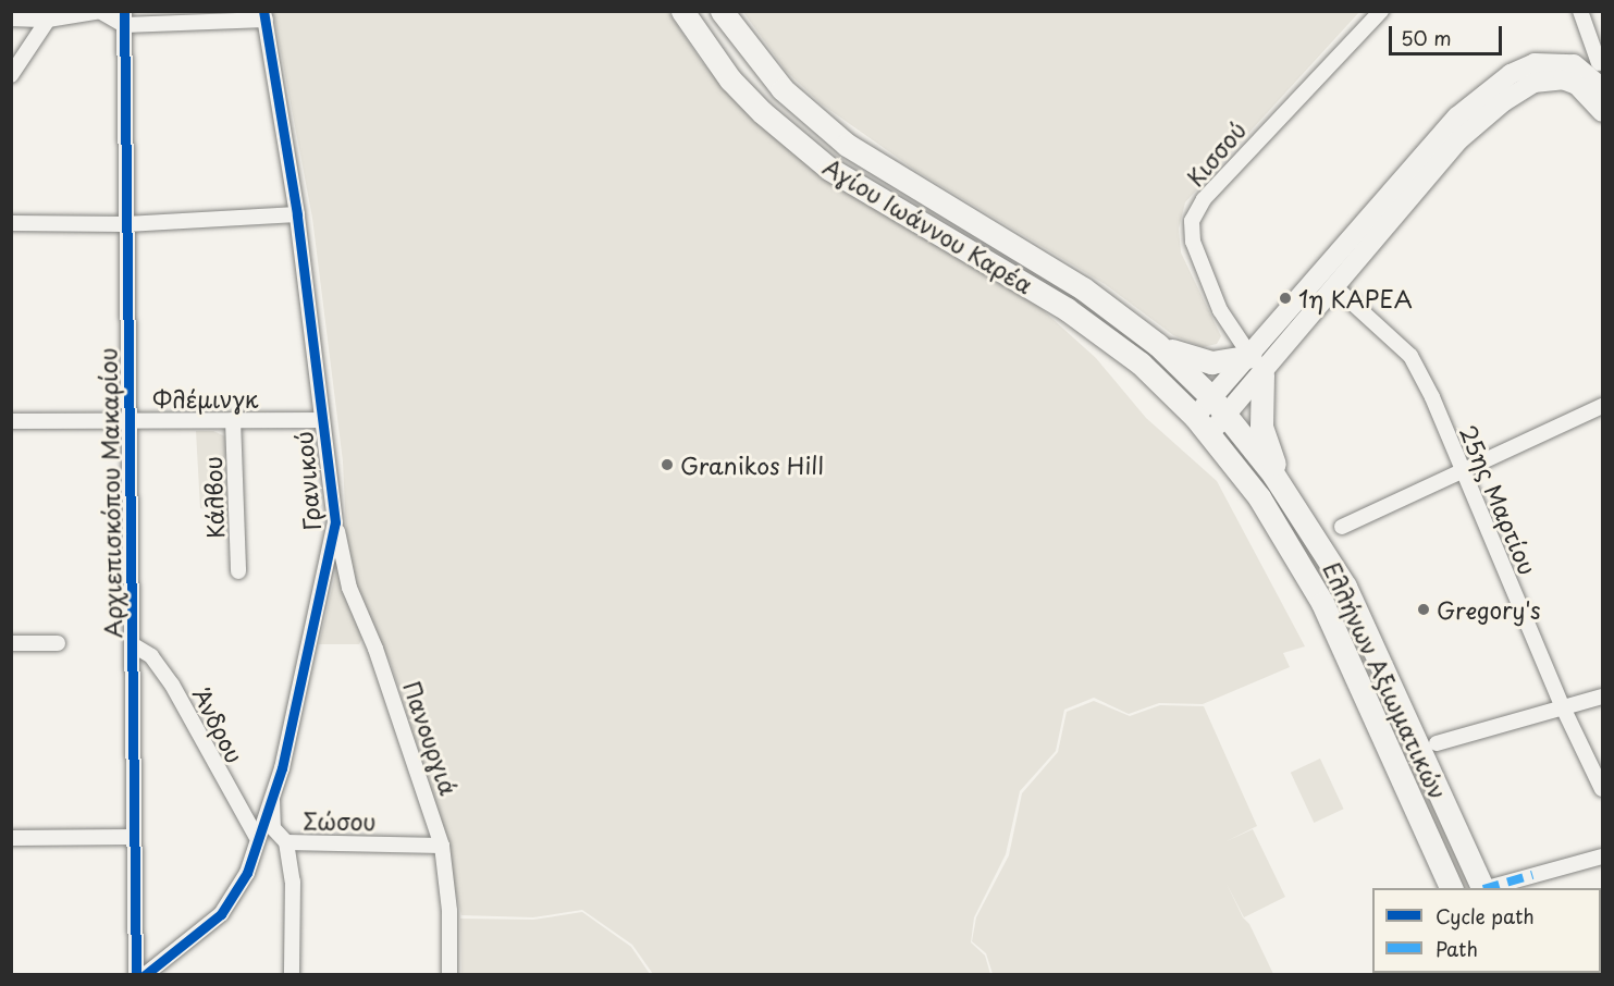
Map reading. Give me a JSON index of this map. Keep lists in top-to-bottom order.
{
  "streets": {
    "main road": ["Αγίου Ιωάννου Καρέα", "Ελλήνων Αξιωματικών"],
    "street": [
      "Κισσού",
      "Φλέμινγκ",
      "Γρανικού",
      "Αρχιεπισκόπου Μακαρίου",
      "Κάλβου",
      "25ης Μαρτίου",
      "Άνδρου",
      "Πανουργιά",
      "Σώσου"
    ]
  },
  "crossings": [
    ["Αγίου Ιωάννου Καρέα", "Ελλήνων Αξιωματικών"],
    ["Φλέμινγκ", "Γρανικού"],
    ["Φλέμινγκ", "Αρχιεπισκόπου Μακαρίου"],
    ["Φλέμινγκ", "Κάλβου"],
    ["Γρανικού", "Άνδρου"],
    ["Γρανικού", "Πανουργιά"],
    ["Γρανικού", "Σώσου"],
    ["Αρχιεπισκόπου Μακαρίου", "Άνδρου"],
    ["Πανουργιά", "Σώσου"]
  ],
  "places": ["1η ΚΑΡΕΑ", "Granikos Hill", "Gregory's"],
  "legend": ["Cycle path", "Path"],
  "scale_bar": "50 m"
}
